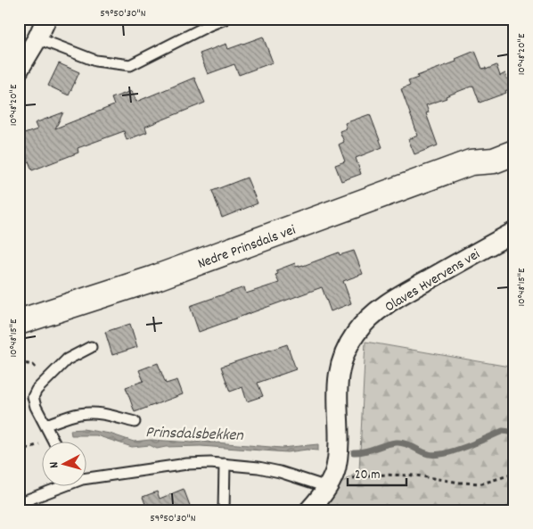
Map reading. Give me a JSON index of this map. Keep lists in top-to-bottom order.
{
  "streets": {
    "main road": ["Nedre Prinsdals vei"],
    "street": ["Olaves Hvervens vei"]
  },
  "water": ["Prinsdalsbekken"],
  "scale_bar": "20 m",
  "north": "left",
  "coordinates": ["59°50'30\"N", "10°48'20\"E", "10°48'15\"E"]
}
